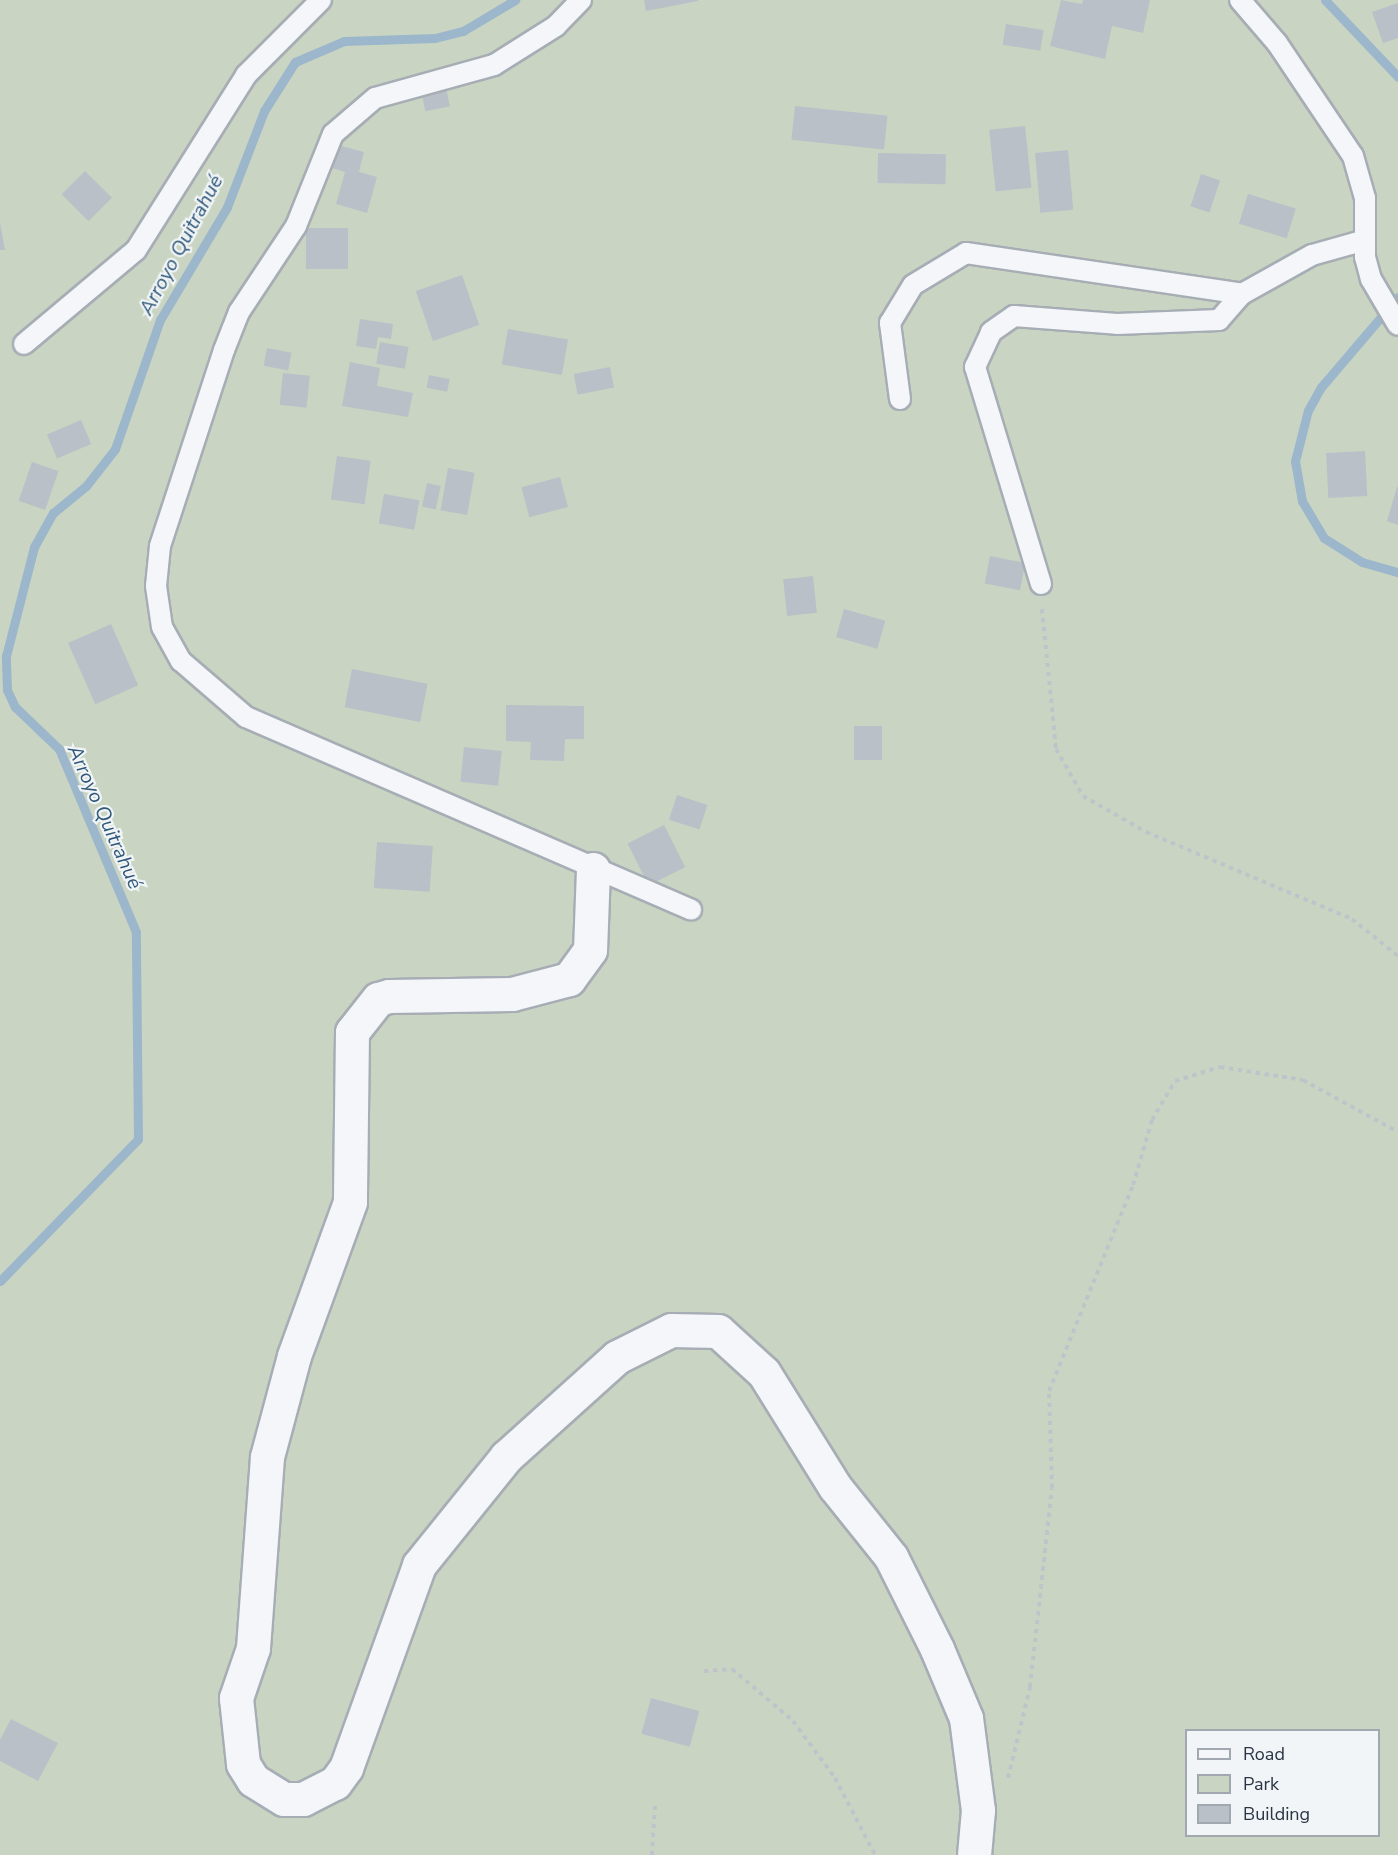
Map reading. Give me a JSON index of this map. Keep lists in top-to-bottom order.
{
  "water": ["Arroyo Quitrahué"],
  "legend": ["Road", "Park", "Building"]
}
